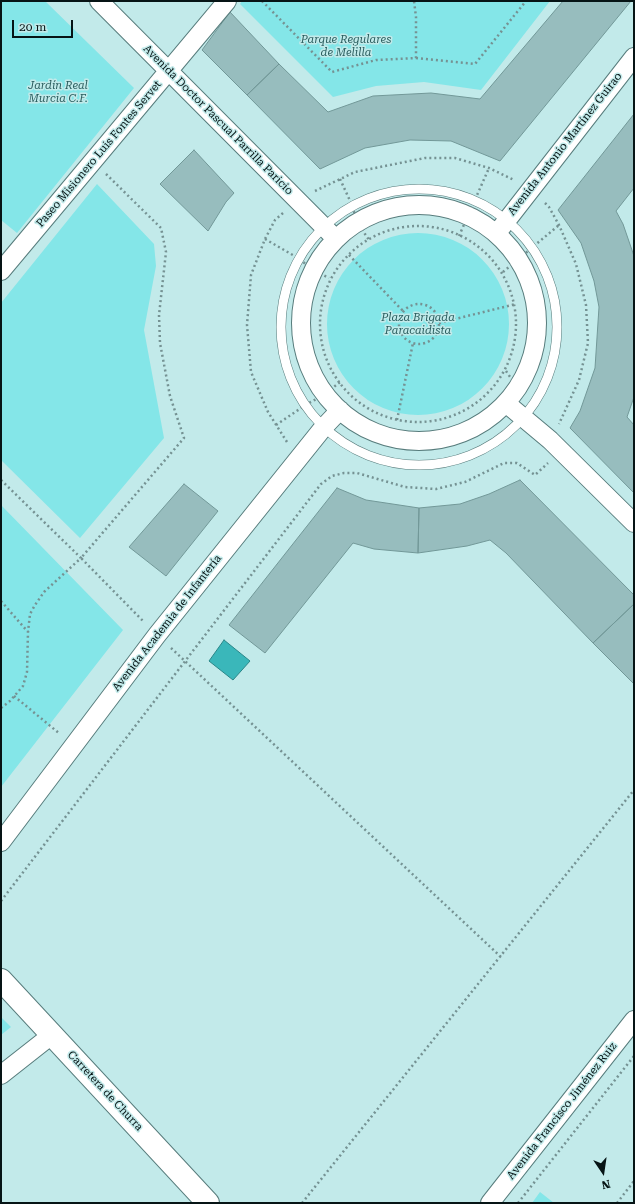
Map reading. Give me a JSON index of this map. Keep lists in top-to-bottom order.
{
  "streets": {
    "street": [
      "Avenida Doctor Pascual Parrilla Paricio",
      "Avenida Antonio Martínez Guirao",
      "Paseo Misionero Luis Fontes Servet",
      "Avenida Academia de Infantería",
      "Carretera de Churra",
      "Avenida Francisco Jiménez Ruiz"
    ]
  },
  "crossings": [
    ["Avenida Doctor Pascual Parrilla Paricio", "Paseo Misionero Luis Fontes Servet"]
  ],
  "parks": ["Parque Regulares de Melilla", "Jardín Real Murcia C.F.", "Plaza Brigada Paracaidista"],
  "scale_bar": "20 m",
  "north": "bottom"
}
